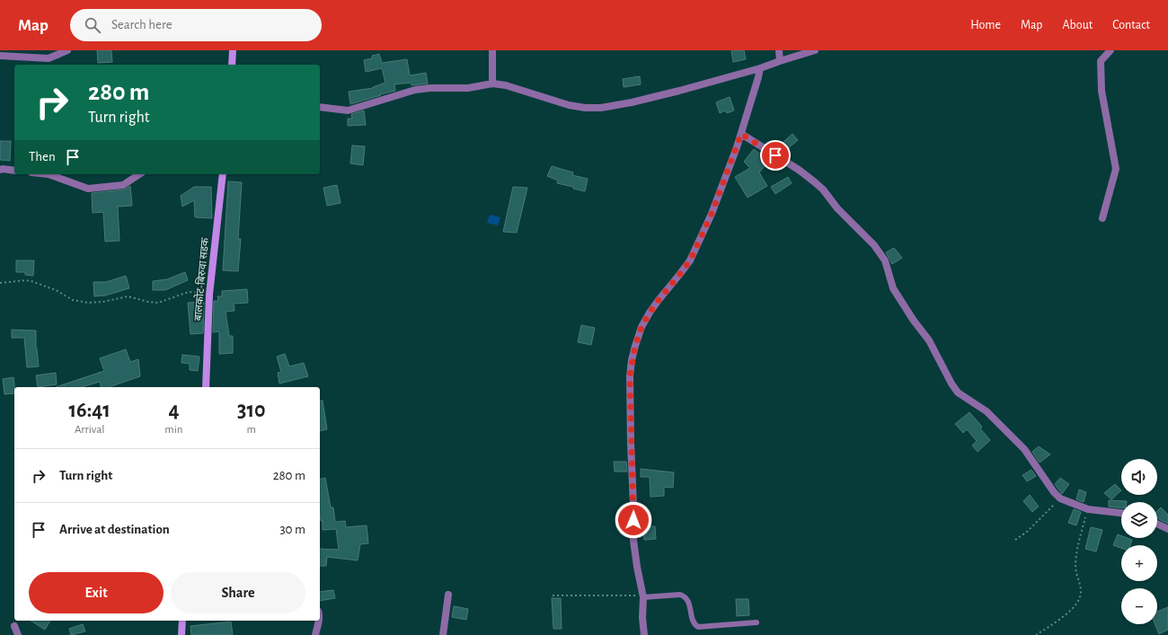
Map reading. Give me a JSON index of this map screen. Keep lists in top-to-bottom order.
{
  "streets": {
    "main road": ["बालकोट-बिरुवा सडक"]
  },
  "page": {
    "header": "Map",
    "search": "Search here",
    "nav": [
      "Home",
      "Map",
      "About",
      "Contact"
    ],
    "turn": ["280 m", "Turn right"],
    "then": "Then",
    "eta": [
      "16:41",
      "Arrival",
      "4",
      "min",
      "310",
      "m"
    ],
    "list": [
      {
        "name": "Turn right",
        "value": "280 m"
      },
      {
        "name": "Arrive at destination",
        "value": "30 m"
      }
    ],
    "map_buttons": ["+", "−"],
    "buttons": ["Exit", "Share"]
  }
}
